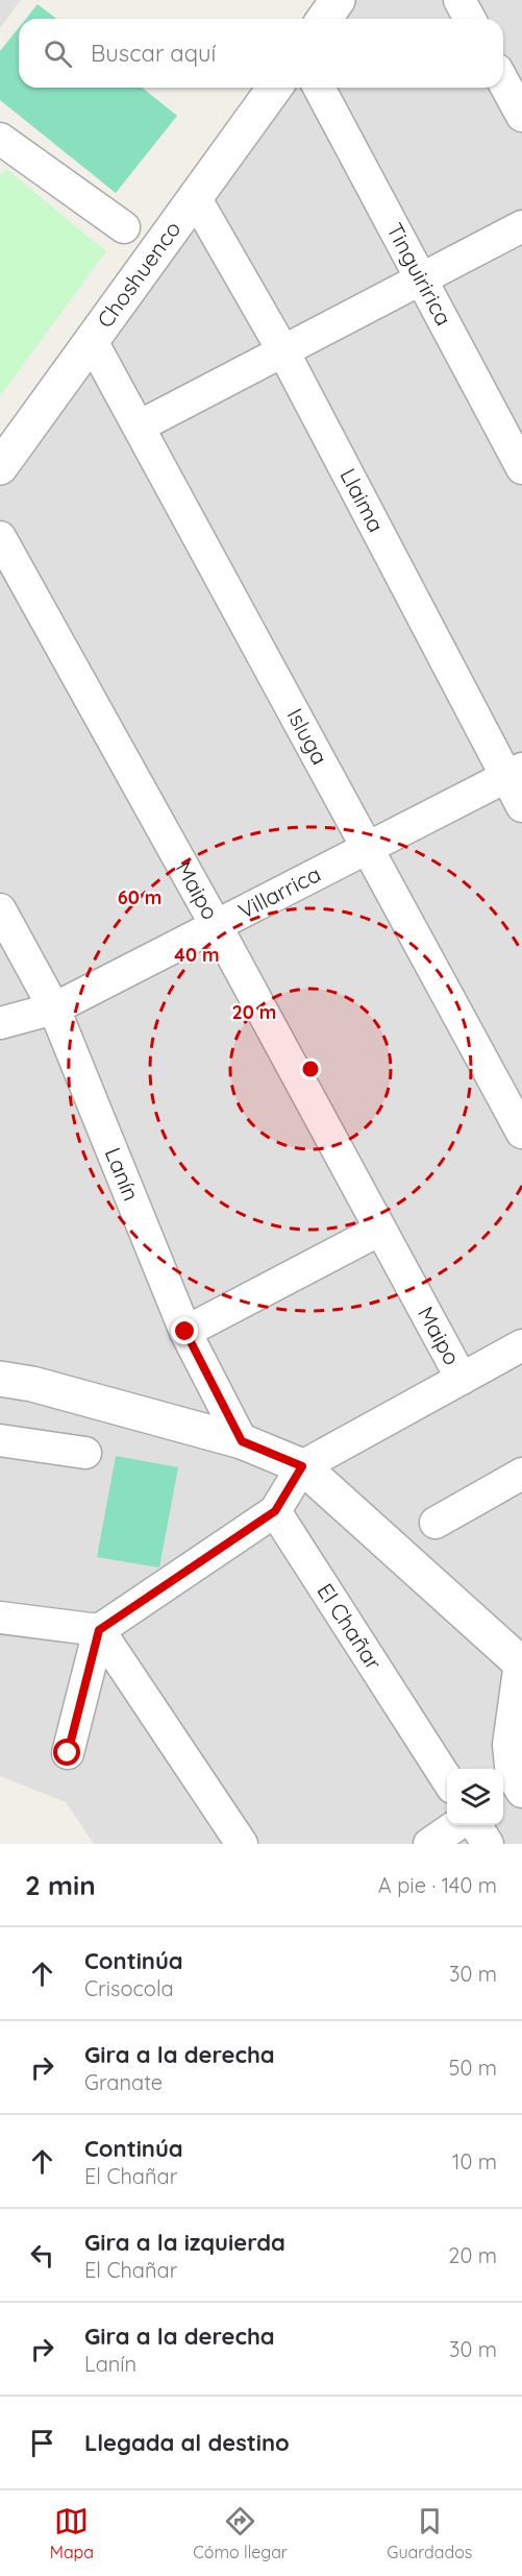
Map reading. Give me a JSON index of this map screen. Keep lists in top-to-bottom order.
{
  "streets": {
    "street": [
      "Choshuenco",
      "Tinguiririca",
      "Llaima",
      "Isluga",
      "Maipo",
      "Villarrica",
      "Lanín",
      "El Chañar"
    ]
  },
  "crossings": [
    ["Choshuenco", "Llaima"],
    ["Choshuenco", "Isluga"],
    ["Llaima", "Villarrica"],
    ["Isluga", "Villarrica"],
    ["Maipo", "Villarrica"],
    ["Villarrica", "Lanín"]
  ],
  "page": {
    "search": "Buscar aquí",
    "heading": ["2 min", "A pie · 140 m"],
    "list": [
      ["Continúa", "Crisocola", "30 m"],
      ["Gira a la derecha", "Granate", "50 m"],
      ["Continúa", "El Chañar", "10 m"],
      ["Gira a la izquierda", "El Chañar", "20 m"],
      ["Gira a la derecha", "Lanín", "30 m"],
      "Llegada al destino"
    ],
    "nav": ["Mapa", "Cómo llegar", "Guardados"]
  },
  "rings": ["60 m", "40 m", "20 m"]
}
